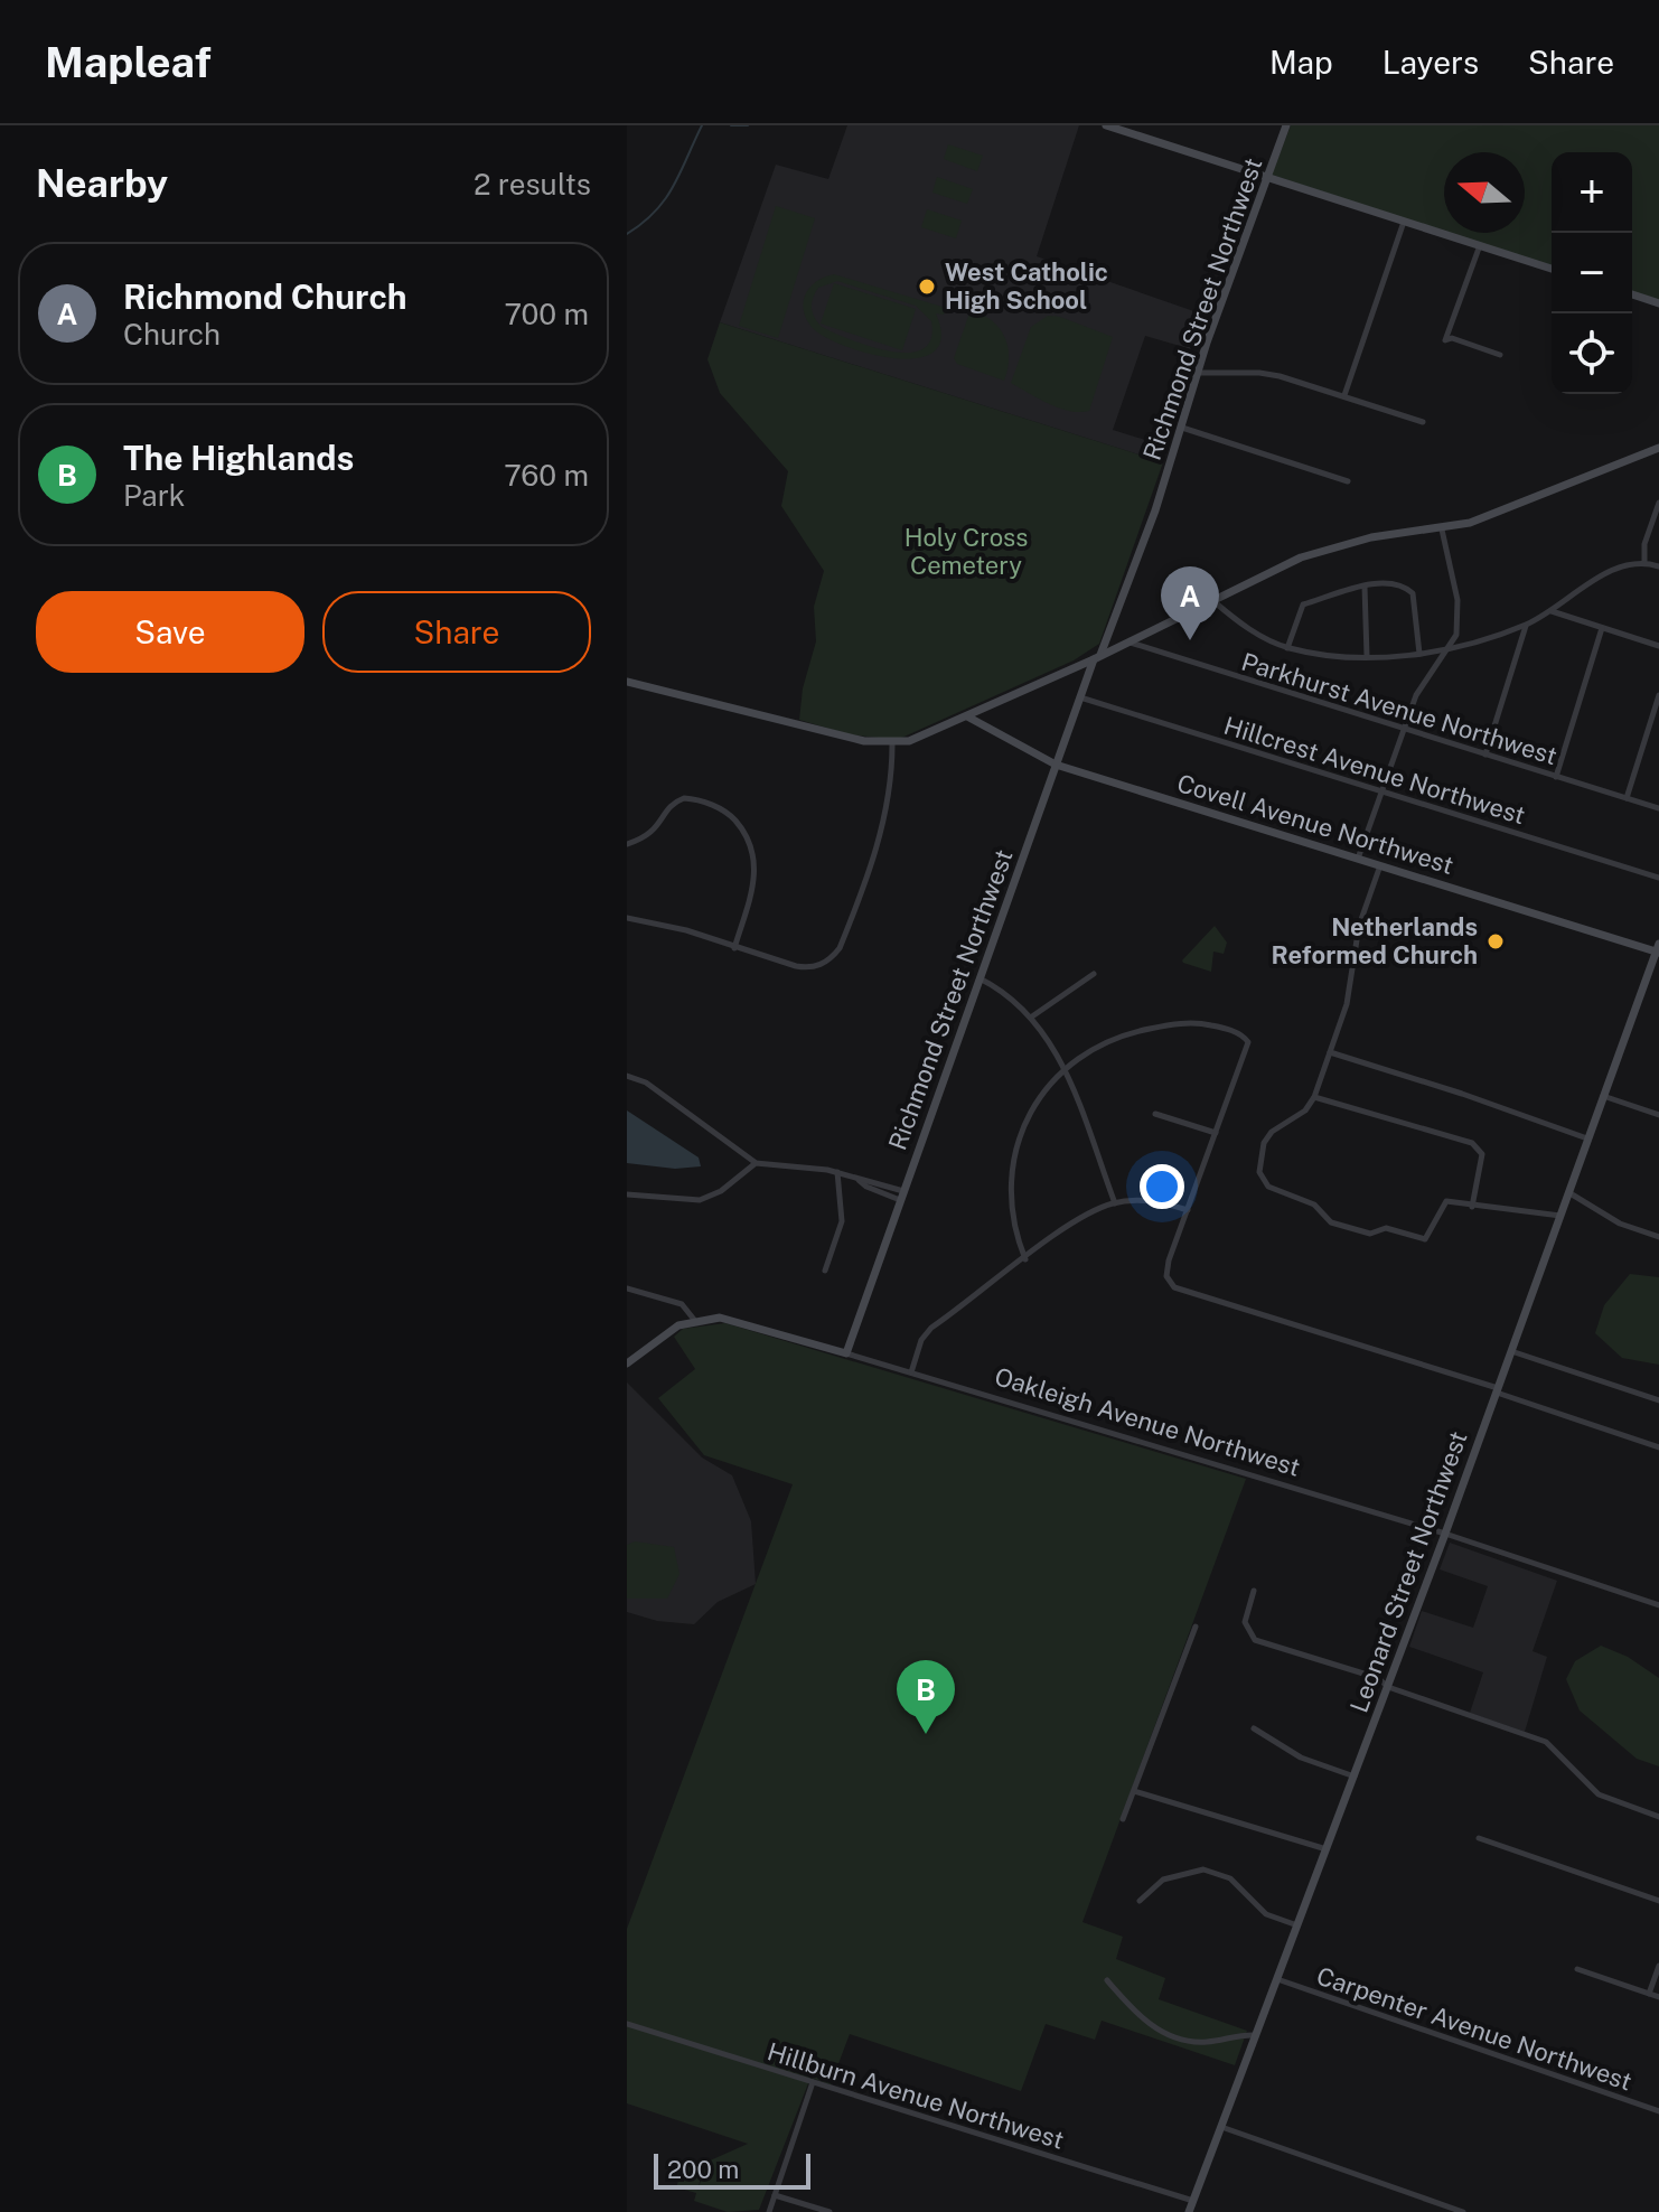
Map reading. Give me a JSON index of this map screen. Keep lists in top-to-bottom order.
{
  "streets": {
    "street": [
      "Richmond Street Northwest",
      "Parkhurst Avenue Northwest",
      "Hillcrest Avenue Northwest",
      "Covell Avenue Northwest",
      "Oakleigh Avenue Northwest",
      "Leonard Street Northwest",
      "Carpenter Avenue Northwest",
      "Hillburn Avenue Northwest"
    ]
  },
  "crossings": [
    ["Richmond Street Northwest", "Hillcrest Avenue Northwest"],
    ["Richmond Street Northwest", "Covell Avenue Northwest"],
    ["Richmond Street Northwest", "Oakleigh Avenue Northwest"],
    ["Covell Avenue Northwest", "Leonard Street Northwest"],
    ["Oakleigh Avenue Northwest", "Leonard Street Northwest"],
    ["Leonard Street Northwest", "Carpenter Avenue Northwest"],
    ["Leonard Street Northwest", "Hillburn Avenue Northwest"]
  ],
  "parks": ["Holy Cross Cemetery"],
  "places": ["West Catholic High School", "Netherlands Reformed Church"],
  "scale_bar": "200 m",
  "north": "left",
  "page": {
    "header": "Mapleaf",
    "nav": ["Map", "Layers", "Share"],
    "heading": ["Nearby", "2 results"],
    "map_buttons": ["+", "−"],
    "list": [
      {
        "mark": "A",
        "name": "Richmond Church",
        "note": "Church",
        "value": "700 m"
      },
      {
        "mark": "B",
        "name": "The Highlands",
        "note": "Park",
        "value": "760 m"
      }
    ],
    "buttons": ["Save", "Share"],
    "pins": ["A", "B"],
    "scale": "200 m"
  }
}
